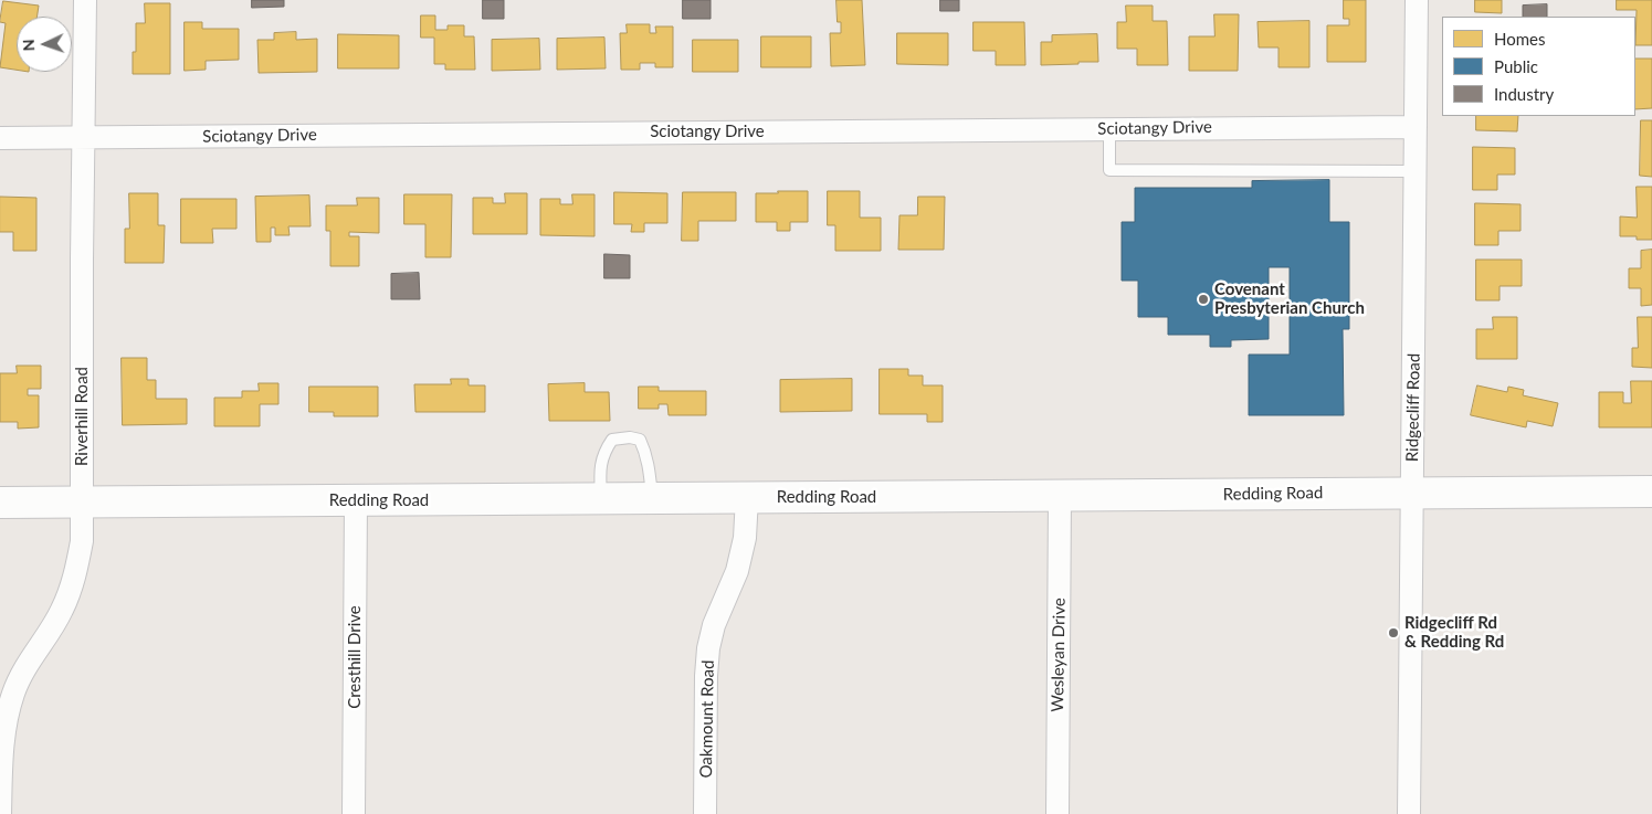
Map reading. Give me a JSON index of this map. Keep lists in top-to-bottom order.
{
  "streets": {
    "main road": ["Redding Road"],
    "street": [
      "Sciotangy Drive",
      "Ridgecliff Road",
      "Riverhill Road",
      "Wesleyan Drive",
      "Cresthill Drive",
      "Oakmount Road"
    ]
  },
  "crossings": [
    ["Sciotangy Drive", "Ridgecliff Road"],
    ["Sciotangy Drive", "Riverhill Road"],
    ["Ridgecliff Road", "Redding Road"],
    ["Riverhill Road", "Redding Road"],
    ["Redding Road", "Wesleyan Drive"],
    ["Redding Road", "Cresthill Drive"],
    ["Redding Road", "Oakmount Road"]
  ],
  "places": ["Covenant Presbyterian Church", "Ridgecliff Rd & Redding Rd"],
  "legend": ["Homes", "Public", "Industry"],
  "north": "left"
}
